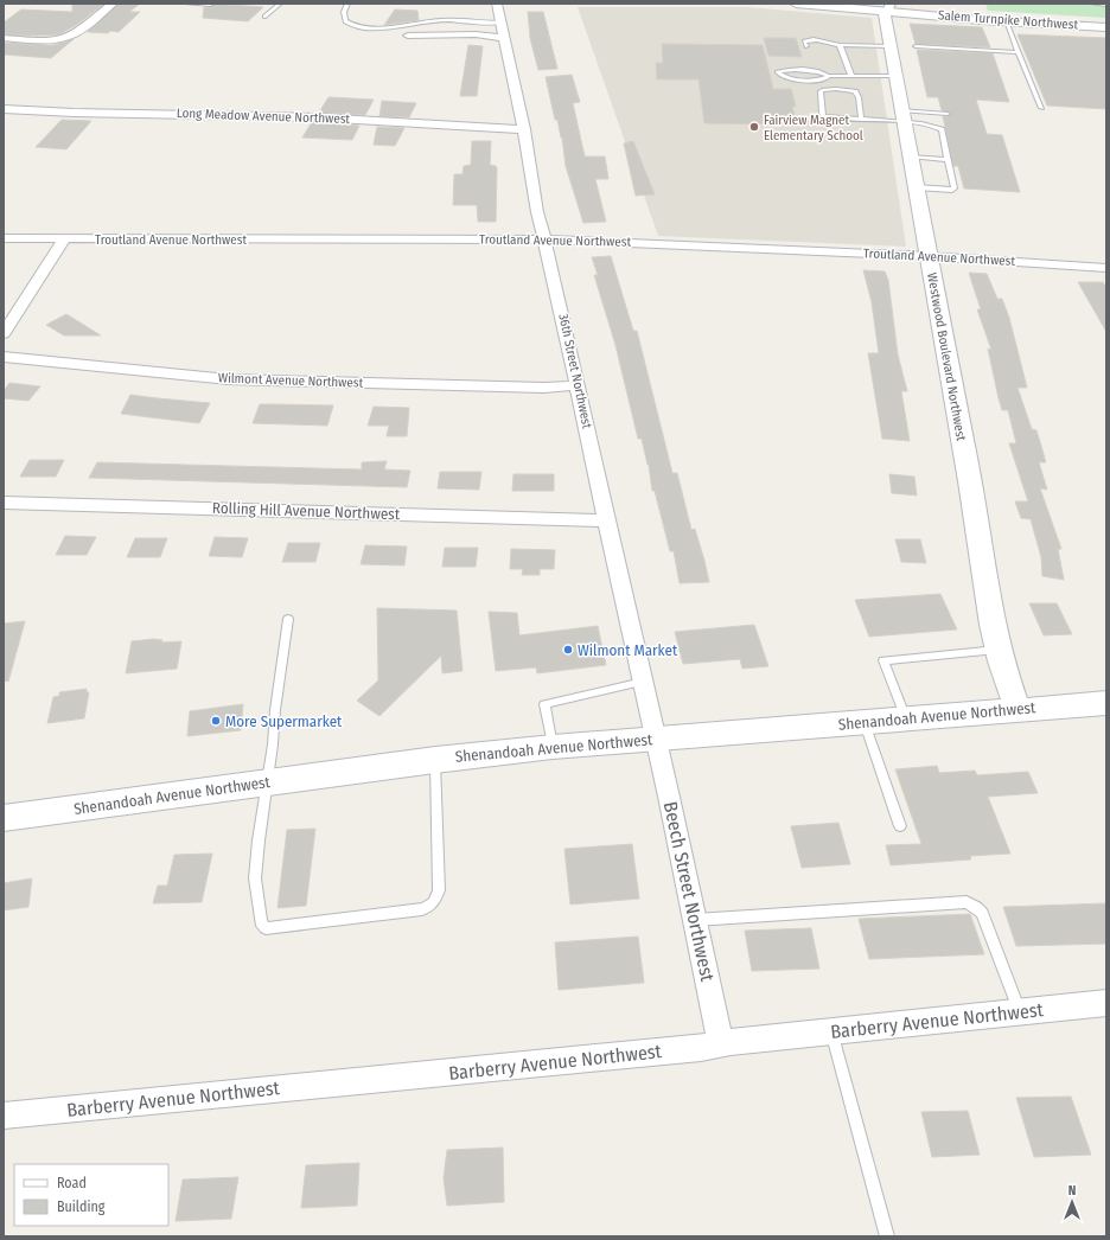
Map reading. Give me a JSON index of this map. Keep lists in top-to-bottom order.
{
  "streets": {
    "street": [
      "Salem Turnpike Northwest",
      "Long Meadow Avenue Northwest",
      "Troutland Avenue Northwest",
      "Westwood Boulevard Northwest",
      "36th Street Northwest",
      "Wilmont Avenue Northwest",
      "Rolling Hill Avenue Northwest",
      "Shenandoah Avenue Northwest",
      "Beech Street Northwest",
      "Barberry Avenue Northwest"
    ]
  },
  "crossings": [
    ["Salem Turnpike Northwest", "Westwood Boulevard Northwest"],
    ["Long Meadow Avenue Northwest", "36th Street Northwest"],
    ["Troutland Avenue Northwest", "Westwood Boulevard Northwest"],
    ["Troutland Avenue Northwest", "36th Street Northwest"],
    ["Westwood Boulevard Northwest", "Shenandoah Avenue Northwest"],
    ["36th Street Northwest", "Wilmont Avenue Northwest"],
    ["36th Street Northwest", "Rolling Hill Avenue Northwest"],
    ["36th Street Northwest", "Shenandoah Avenue Northwest"],
    ["36th Street Northwest", "Beech Street Northwest"],
    ["Shenandoah Avenue Northwest", "Beech Street Northwest"],
    ["Beech Street Northwest", "Barberry Avenue Northwest"]
  ],
  "places": ["Fairview Magnet Elementary School", "Wilmont Market", "More Supermarket"],
  "legend": ["Road", "Building"],
  "north": "top"
}
